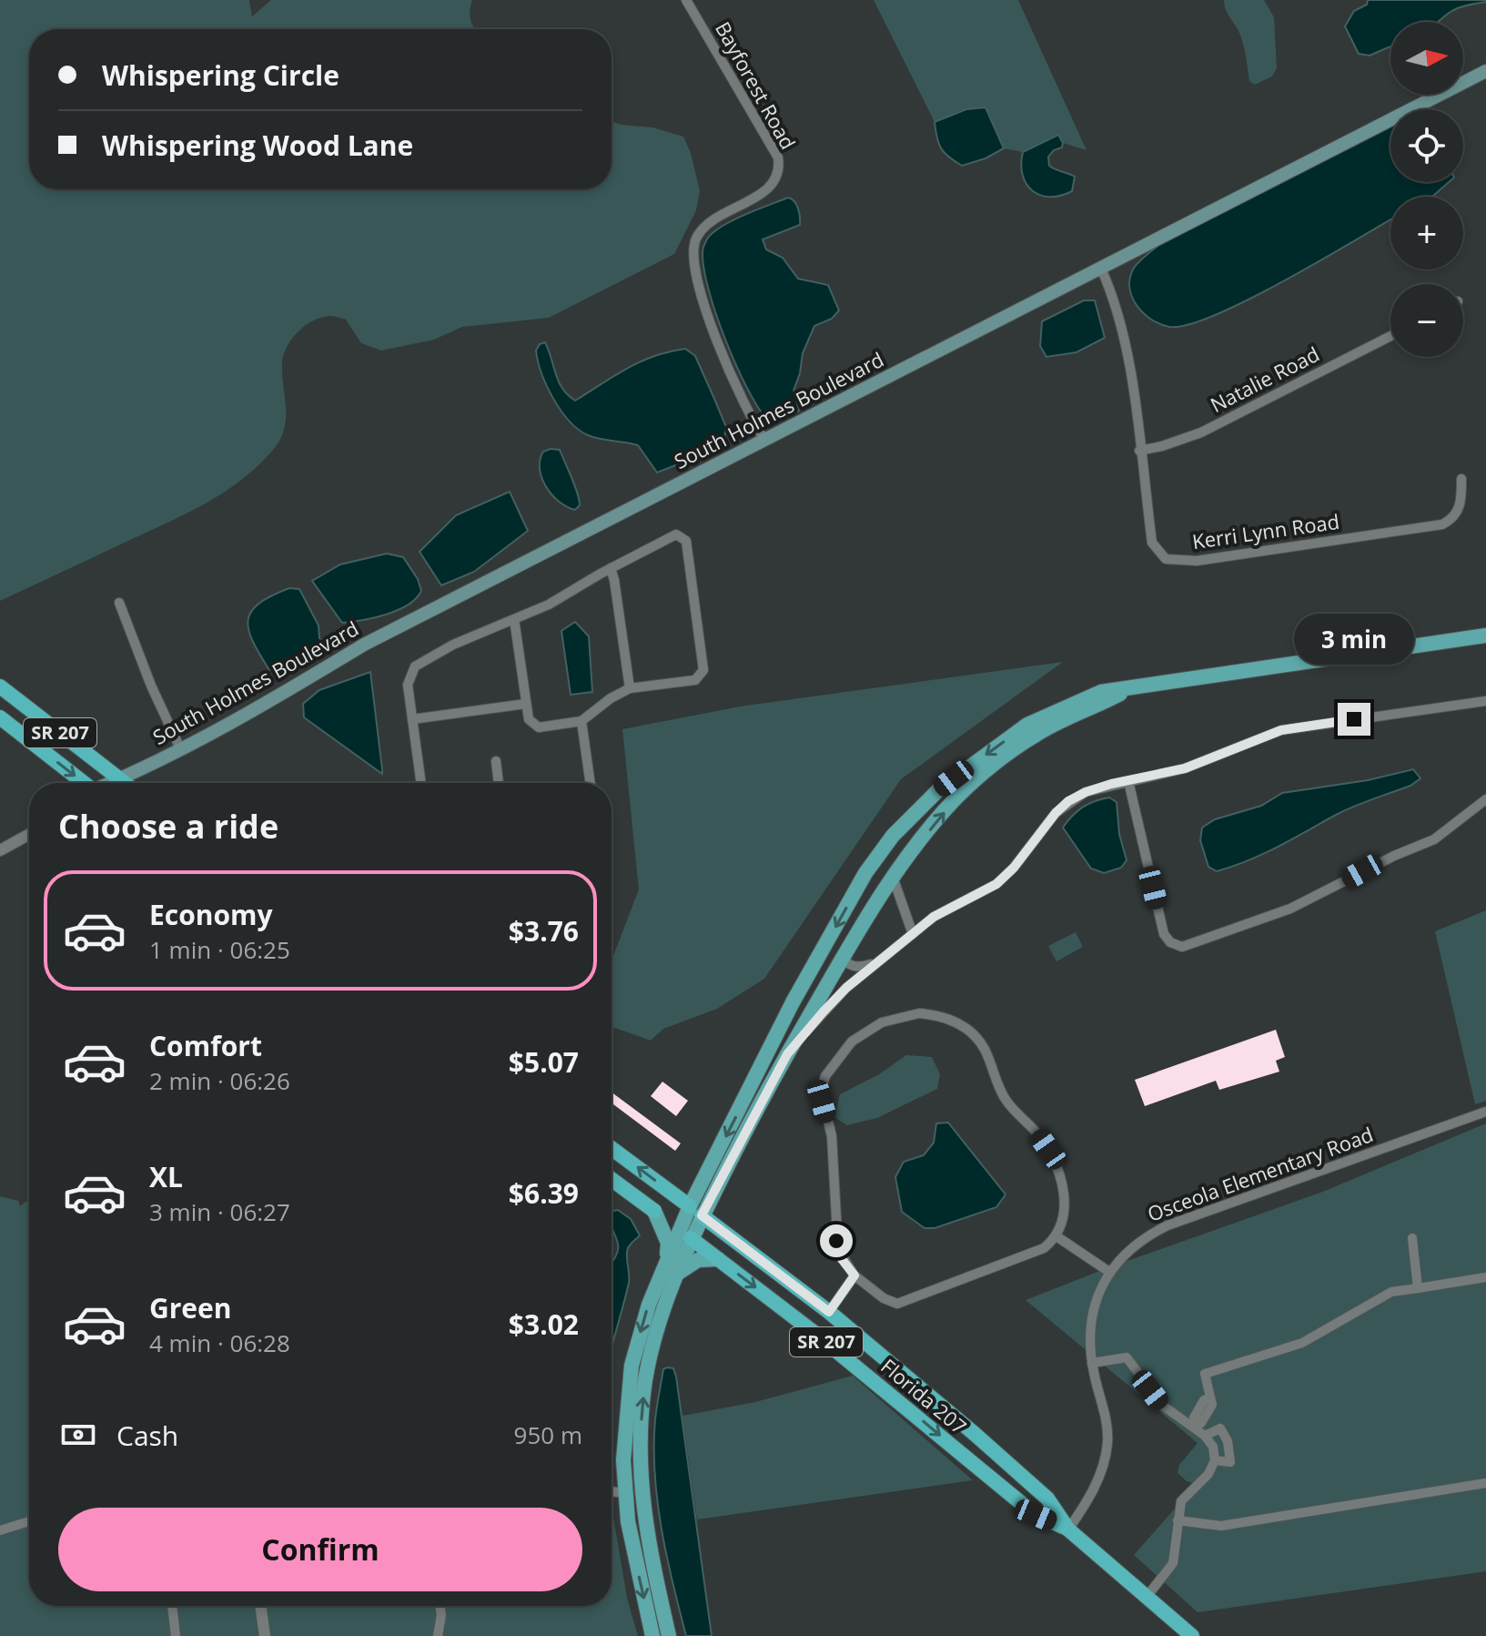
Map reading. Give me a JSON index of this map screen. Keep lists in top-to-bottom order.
{
  "streets": {
    "highway": ["SR 207", "Florida 207"],
    "main road": ["South Holmes Boulevard"],
    "street": [
      "Bayforest Road",
      "Natalie Road",
      "Kerri Lynn Road",
      "Osceola Elementary Road"
    ]
  },
  "crossings": [
    ["Bayforest Road", "South Holmes Boulevard"],
    ["Natalie Road", "Kerri Lynn Road"],
    ["South Holmes Boulevard", "Kerri Lynn Road"],
    ["South Holmes Boulevard", "SR 207"],
    ["SR 207", "Osceola Elementary Road"],
    ["SR 207", "Florida 207"],
    ["Osceola Elementary Road", "Florida 207"]
  ],
  "north": "right",
  "page": {
    "map_buttons": ["+", "−"],
    "banner": ["Whispering Circle", "Whispering Wood Lane"],
    "bubble": "3 min",
    "heading": "Choose a ride",
    "list": [
      {
        "name": "Economy",
        "note": "1 min · 06:25",
        "value": "$3.76"
      },
      {
        "name": "Comfort",
        "note": "2 min · 06:26",
        "value": "$5.07"
      },
      {
        "name": "XL",
        "note": "3 min · 06:27",
        "value": "$6.39"
      },
      {
        "name": "Green",
        "note": "4 min · 06:28",
        "value": "$3.02"
      }
    ],
    "pay": ["Cash", "950 m"],
    "buttons": "Confirm"
  }
}
